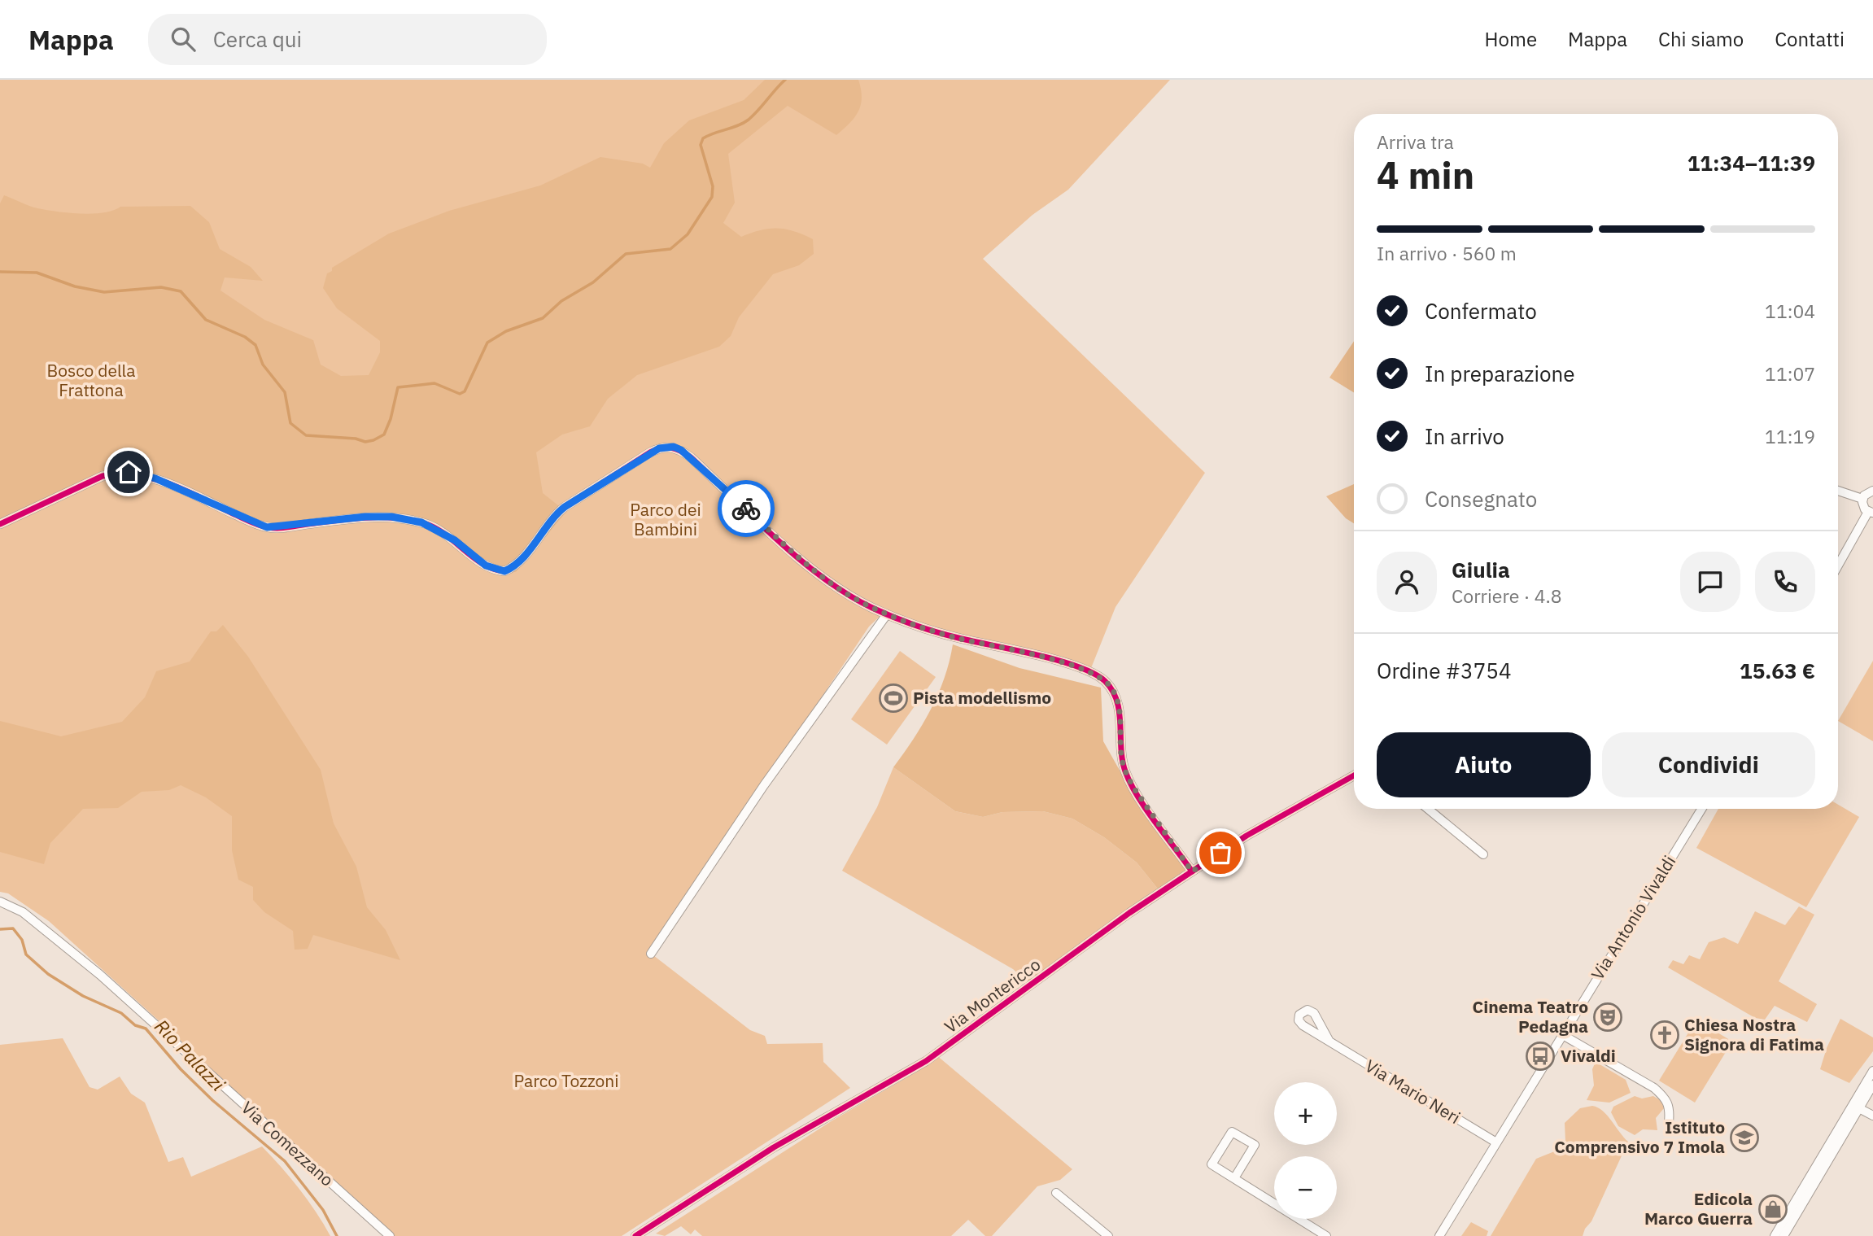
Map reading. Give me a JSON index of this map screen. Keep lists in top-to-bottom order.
{
  "streets": {
    "street": [
      "Via Antonio Vivaldi",
      "Via Montericco",
      "Via Mario Neri",
      "Via Comezzano"
    ]
  },
  "crossings": [
    ["Via Antonio Vivaldi", "Via Mario Neri"]
  ],
  "water": ["Rio Palazzi"],
  "parks": ["Bosco della Frattona", "Parco dei Bambini", "Parco Tozzoni"],
  "places": {
    "sports": ["Pista modellismo"],
    "theatre": ["Cinema Teatro Pedagna"],
    "church": ["Chiesa Nostra Signora di Fatima"],
    "bus stop": ["Vivaldi"],
    "school or university": ["Istituto Comprensivo 7 Imola"],
    "shop": ["Edicola Marco Guerra"]
  },
  "page": {
    "header": "Mappa",
    "search": "Cerca qui",
    "nav": [
      "Home",
      "Mappa",
      "Chi siamo",
      "Contatti"
    ],
    "heading": ["4 min", "Arriva tra", "11:34–11:39"],
    "panel": [
      "Giulia",
      "Corriere · 4.8",
      "Ordine #3754",
      "15.63 €"
    ],
    "bar": "In arrivo · 560 m",
    "list": [
      ["Confermato", "11:04"],
      ["In preparazione", "11:07"],
      ["In arrivo", "11:19"],
      "Consegnato"
    ],
    "buttons": ["Aiuto", "Condividi"],
    "map_buttons": ["+", "−"]
  }
}
